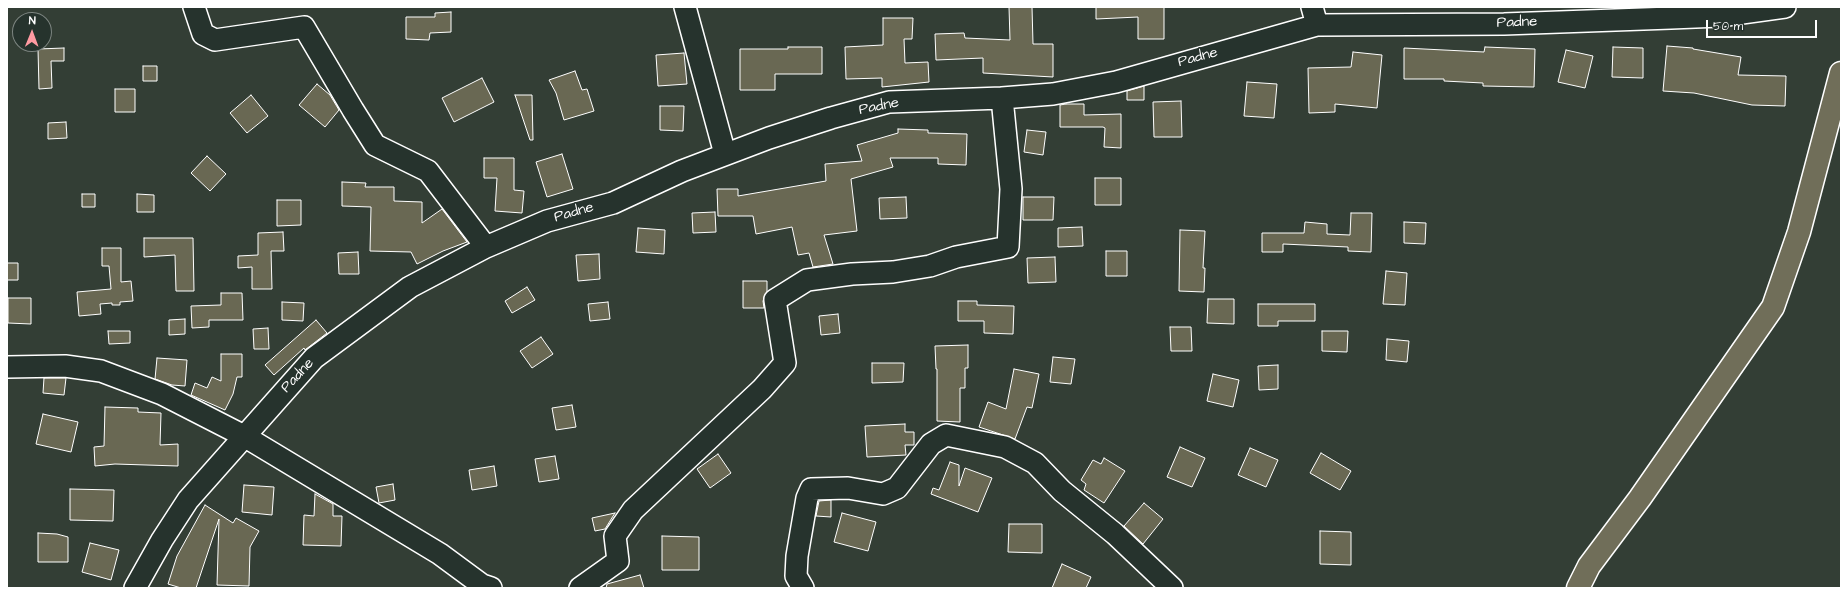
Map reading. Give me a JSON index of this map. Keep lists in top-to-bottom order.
{
  "streets": {
    "street": ["Padne"]
  },
  "scale_bar": "50 m",
  "north": "top"
}
